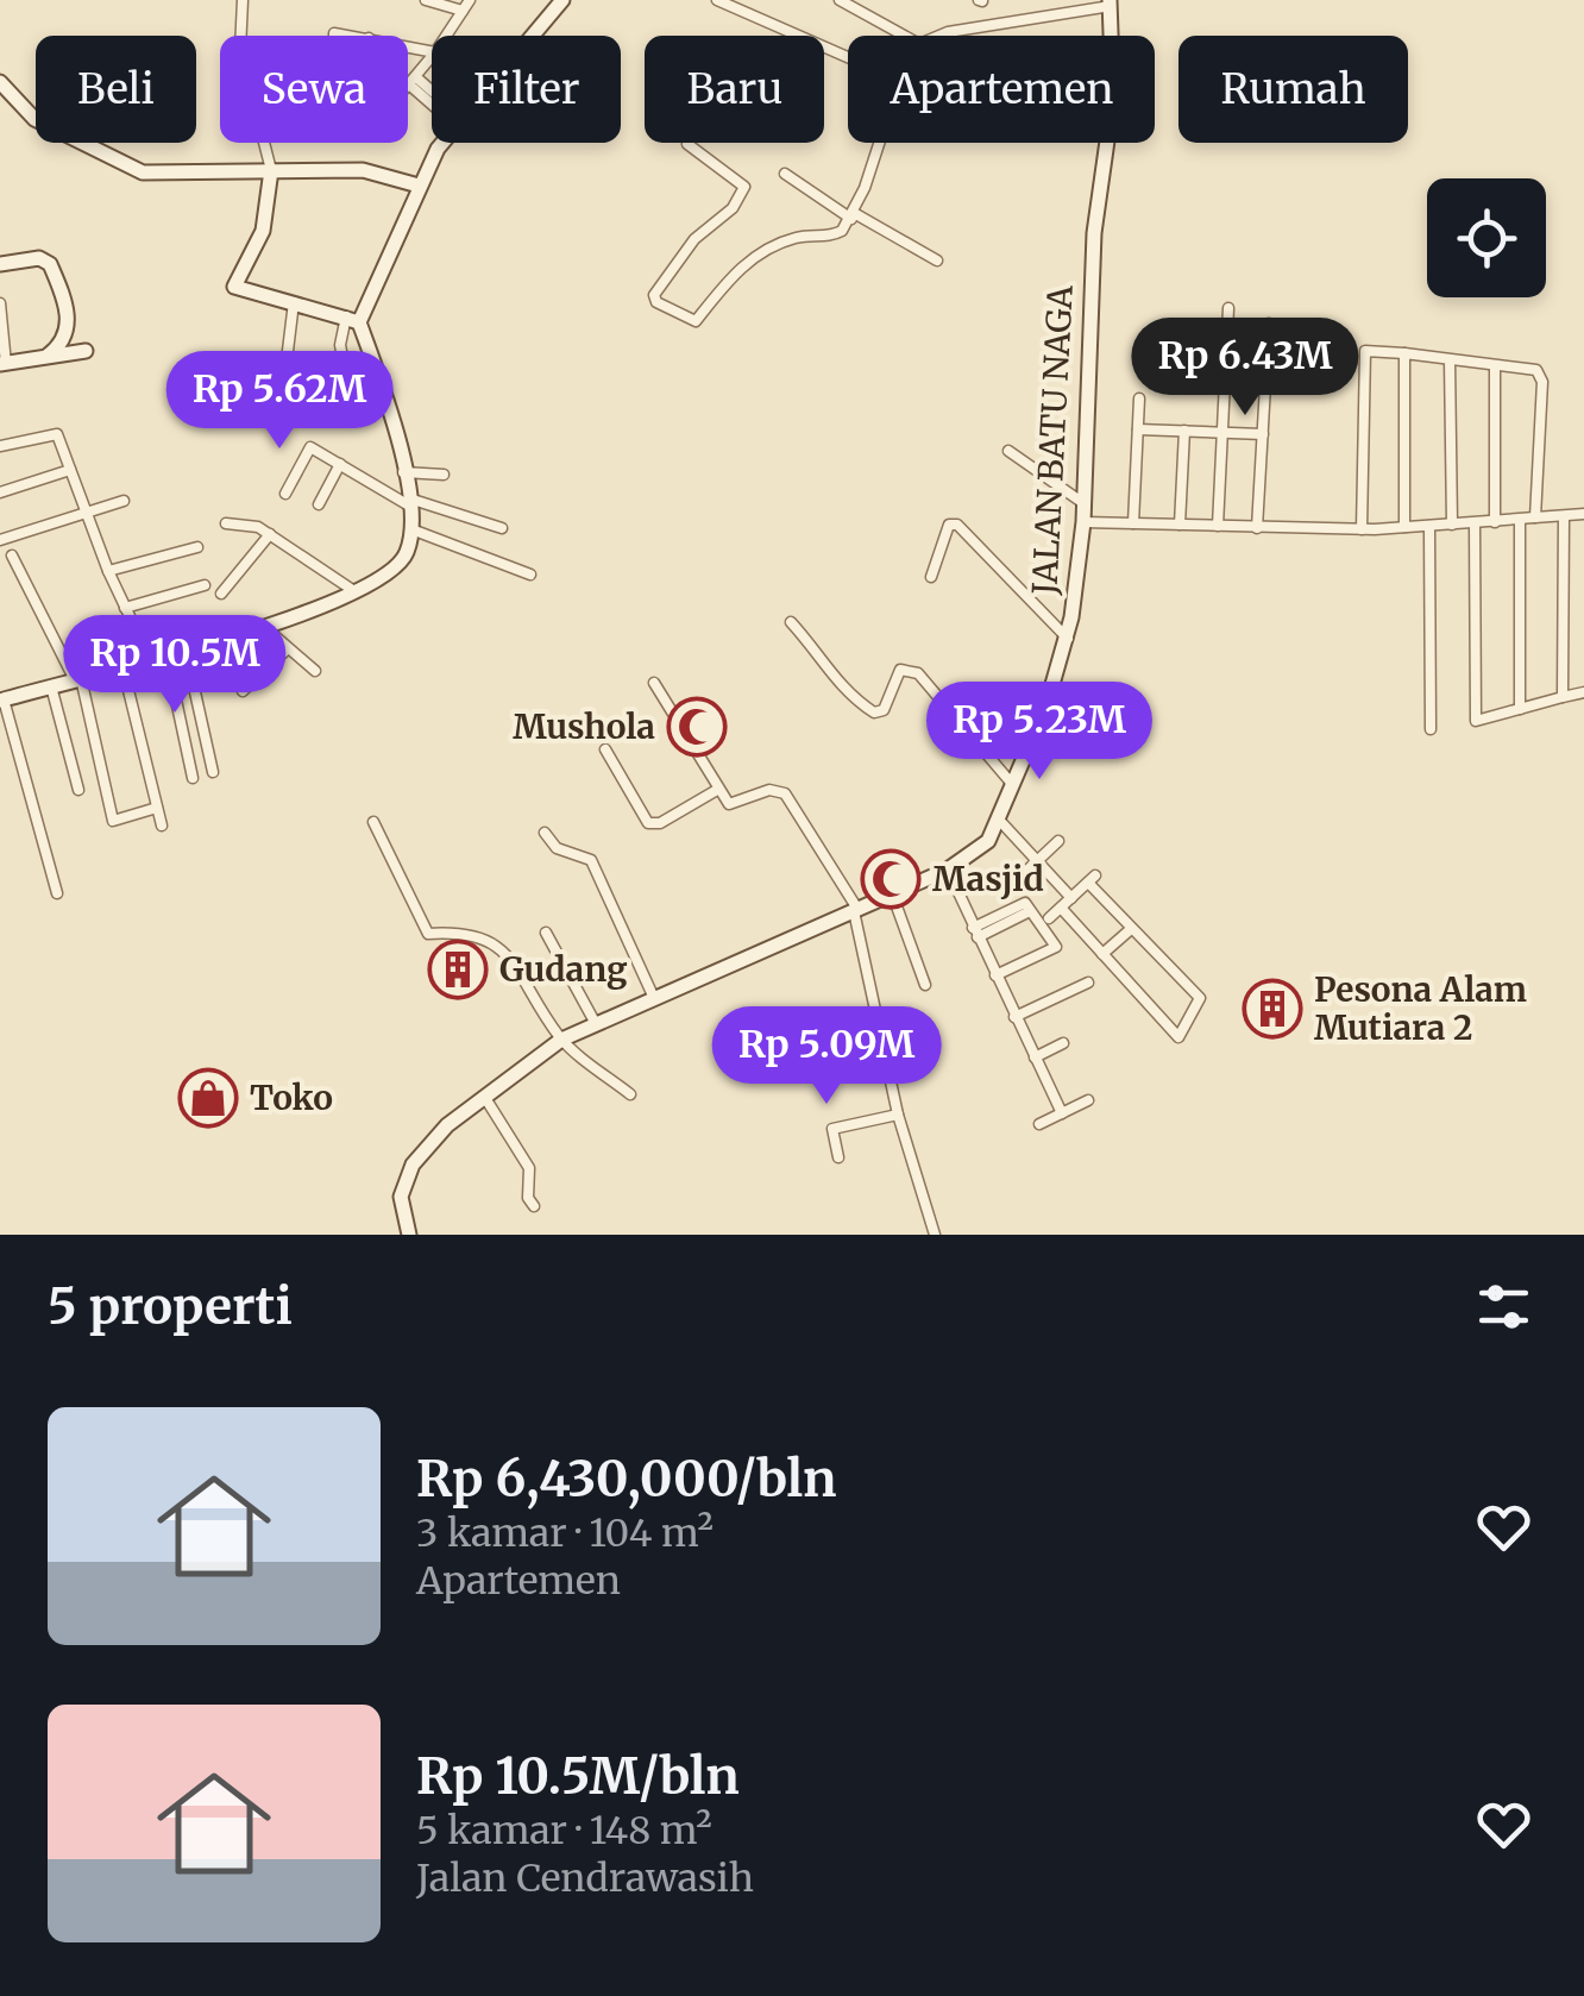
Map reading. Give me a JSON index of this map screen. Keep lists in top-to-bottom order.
{
  "streets": {
    "street": ["JALAN BATU NAGA"]
  },
  "places": {
    "mosque": ["Mushola", "Masjid"],
    "building": ["Gudang", "Pesona Alam Mutiara 2"],
    "shop": ["Toko"]
  },
  "page": {
    "chip": [
      "Beli",
      "Sewa",
      "Filter",
      "Baru",
      "Apartemen",
      "Rumah"
    ],
    "price": [
      "Rp 6.43M",
      "Rp 5.62M",
      "Rp 10.5M",
      "Rp 5.23M",
      "Rp 5.09M"
    ],
    "heading": "5 properti",
    "list": [
      {
        "name": "Rp 6,430,000/bln",
        "note": "3 kamar · 104 m² · Apartemen"
      },
      {
        "name": "Rp 10.5M/bln",
        "note": "5 kamar · 148 m² · Jalan Cendrawasih"
      }
    ]
  }
}
